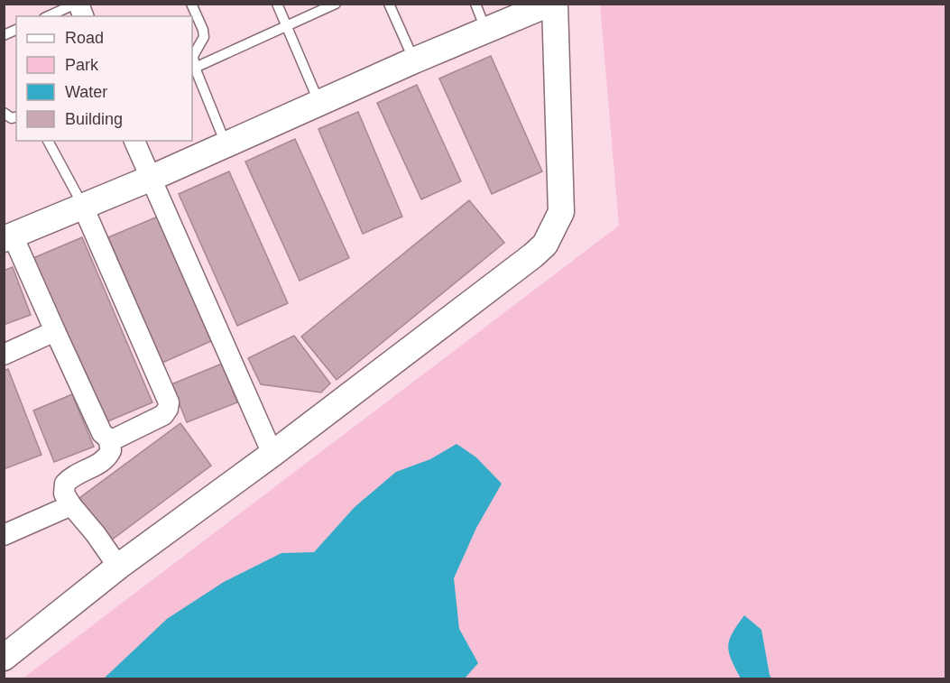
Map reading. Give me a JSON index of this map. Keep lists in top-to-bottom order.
{
  "legend": [
    "Road",
    "Park",
    "Water",
    "Building"
  ]
}
